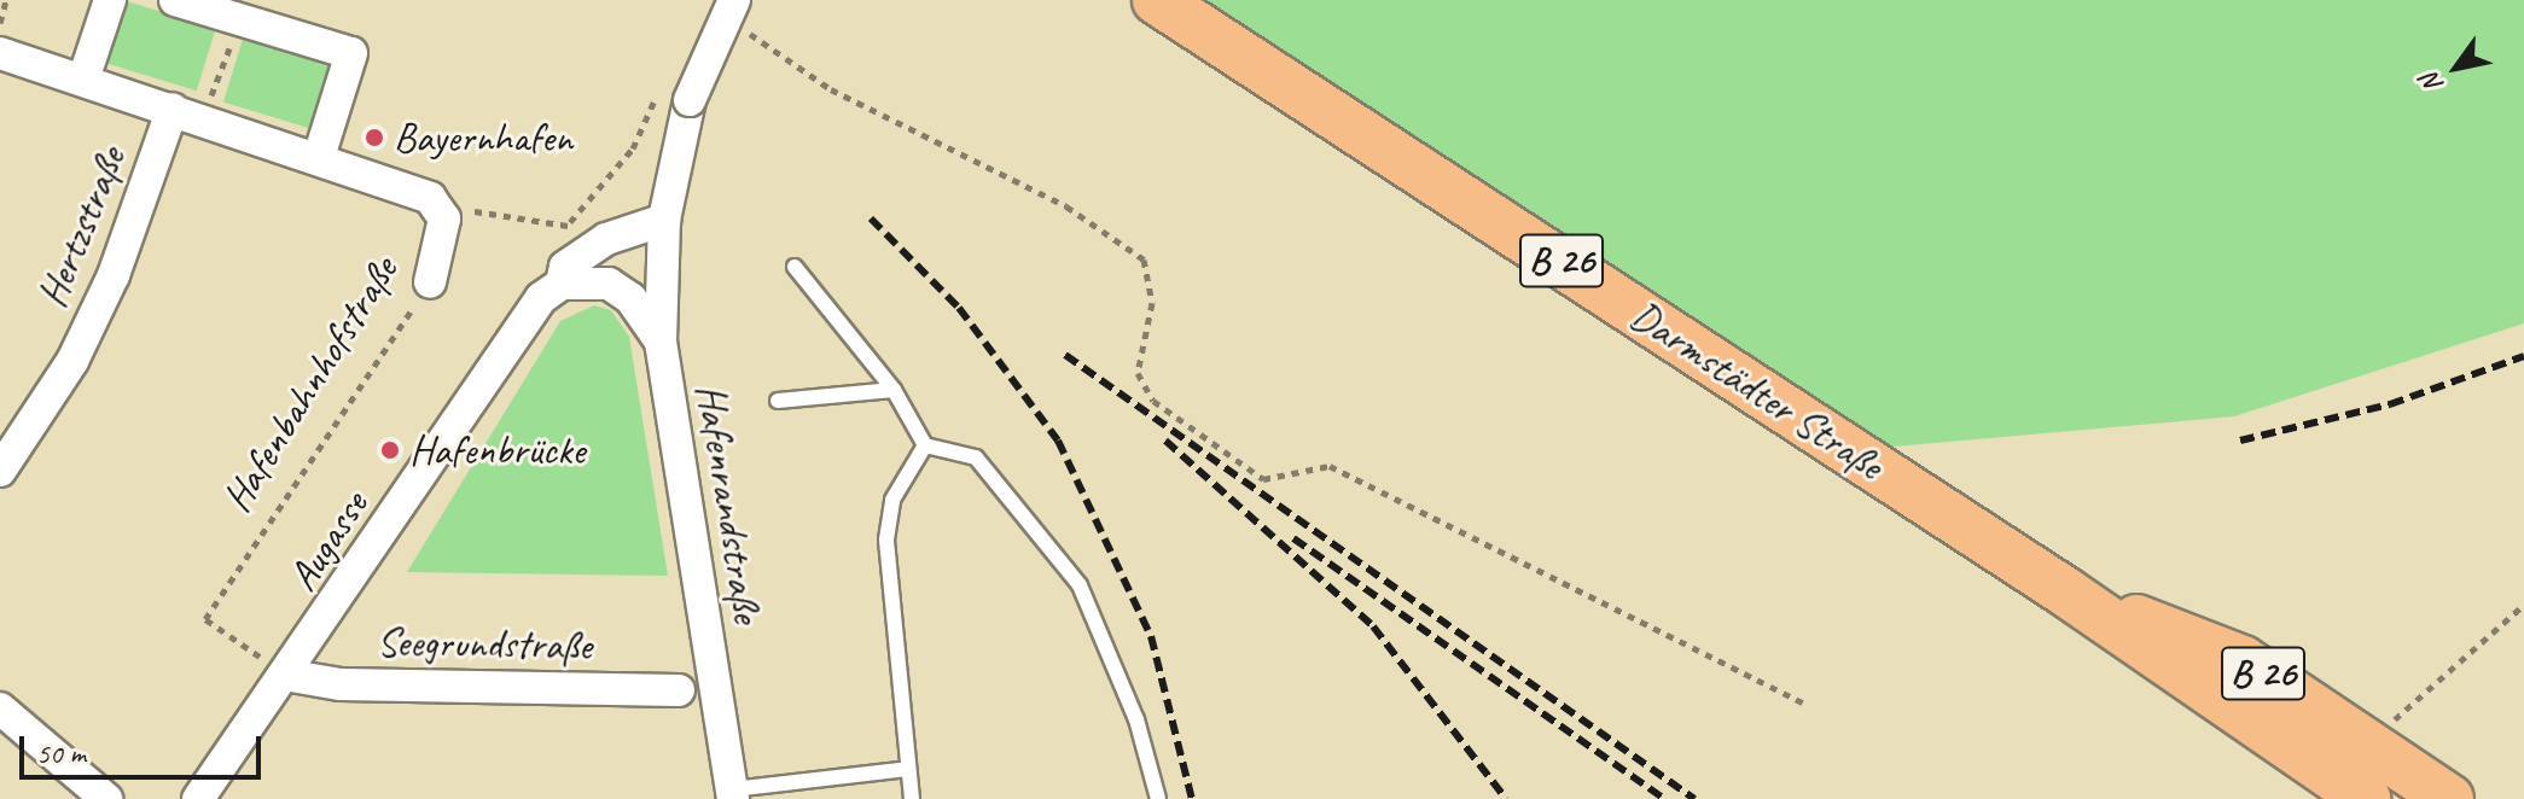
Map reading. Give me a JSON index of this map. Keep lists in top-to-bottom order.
{
  "streets": {
    "main road": ["B 26", "Darmstädter Straße"],
    "street": [
      "Hertzstraße",
      "Hafenbahnhofstraße",
      "Hafenrandstraße",
      "Augasse",
      "Seegrundstraße"
    ]
  },
  "crossings": [
    ["Hertzstraße", "Hafenbahnhofstraße"],
    ["Hafenbahnhofstraße", "Augasse"],
    ["Hafenbahnhofstraße", "Seegrundstraße"],
    ["Hafenrandstraße", "Augasse"],
    ["Augasse", "Seegrundstraße"]
  ],
  "places": ["Bayernhafen", "Hafenbrücke"],
  "scale_bar": "50 m",
  "north": "bottom left"
}
